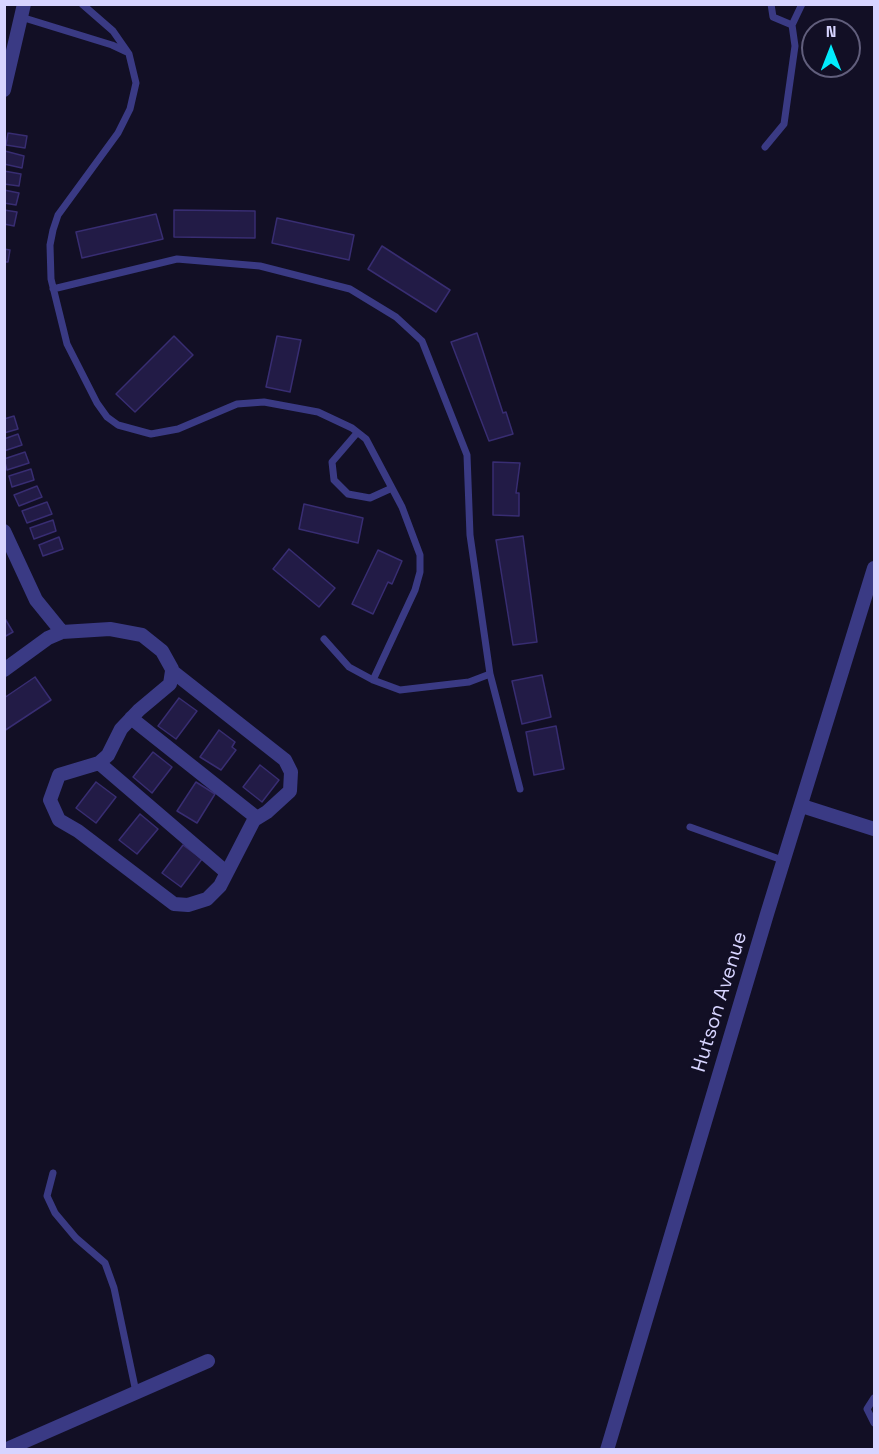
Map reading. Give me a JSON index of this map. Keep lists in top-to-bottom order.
{
  "streets": {
    "street": ["Hutson Avenue"]
  },
  "north": "top"
}
